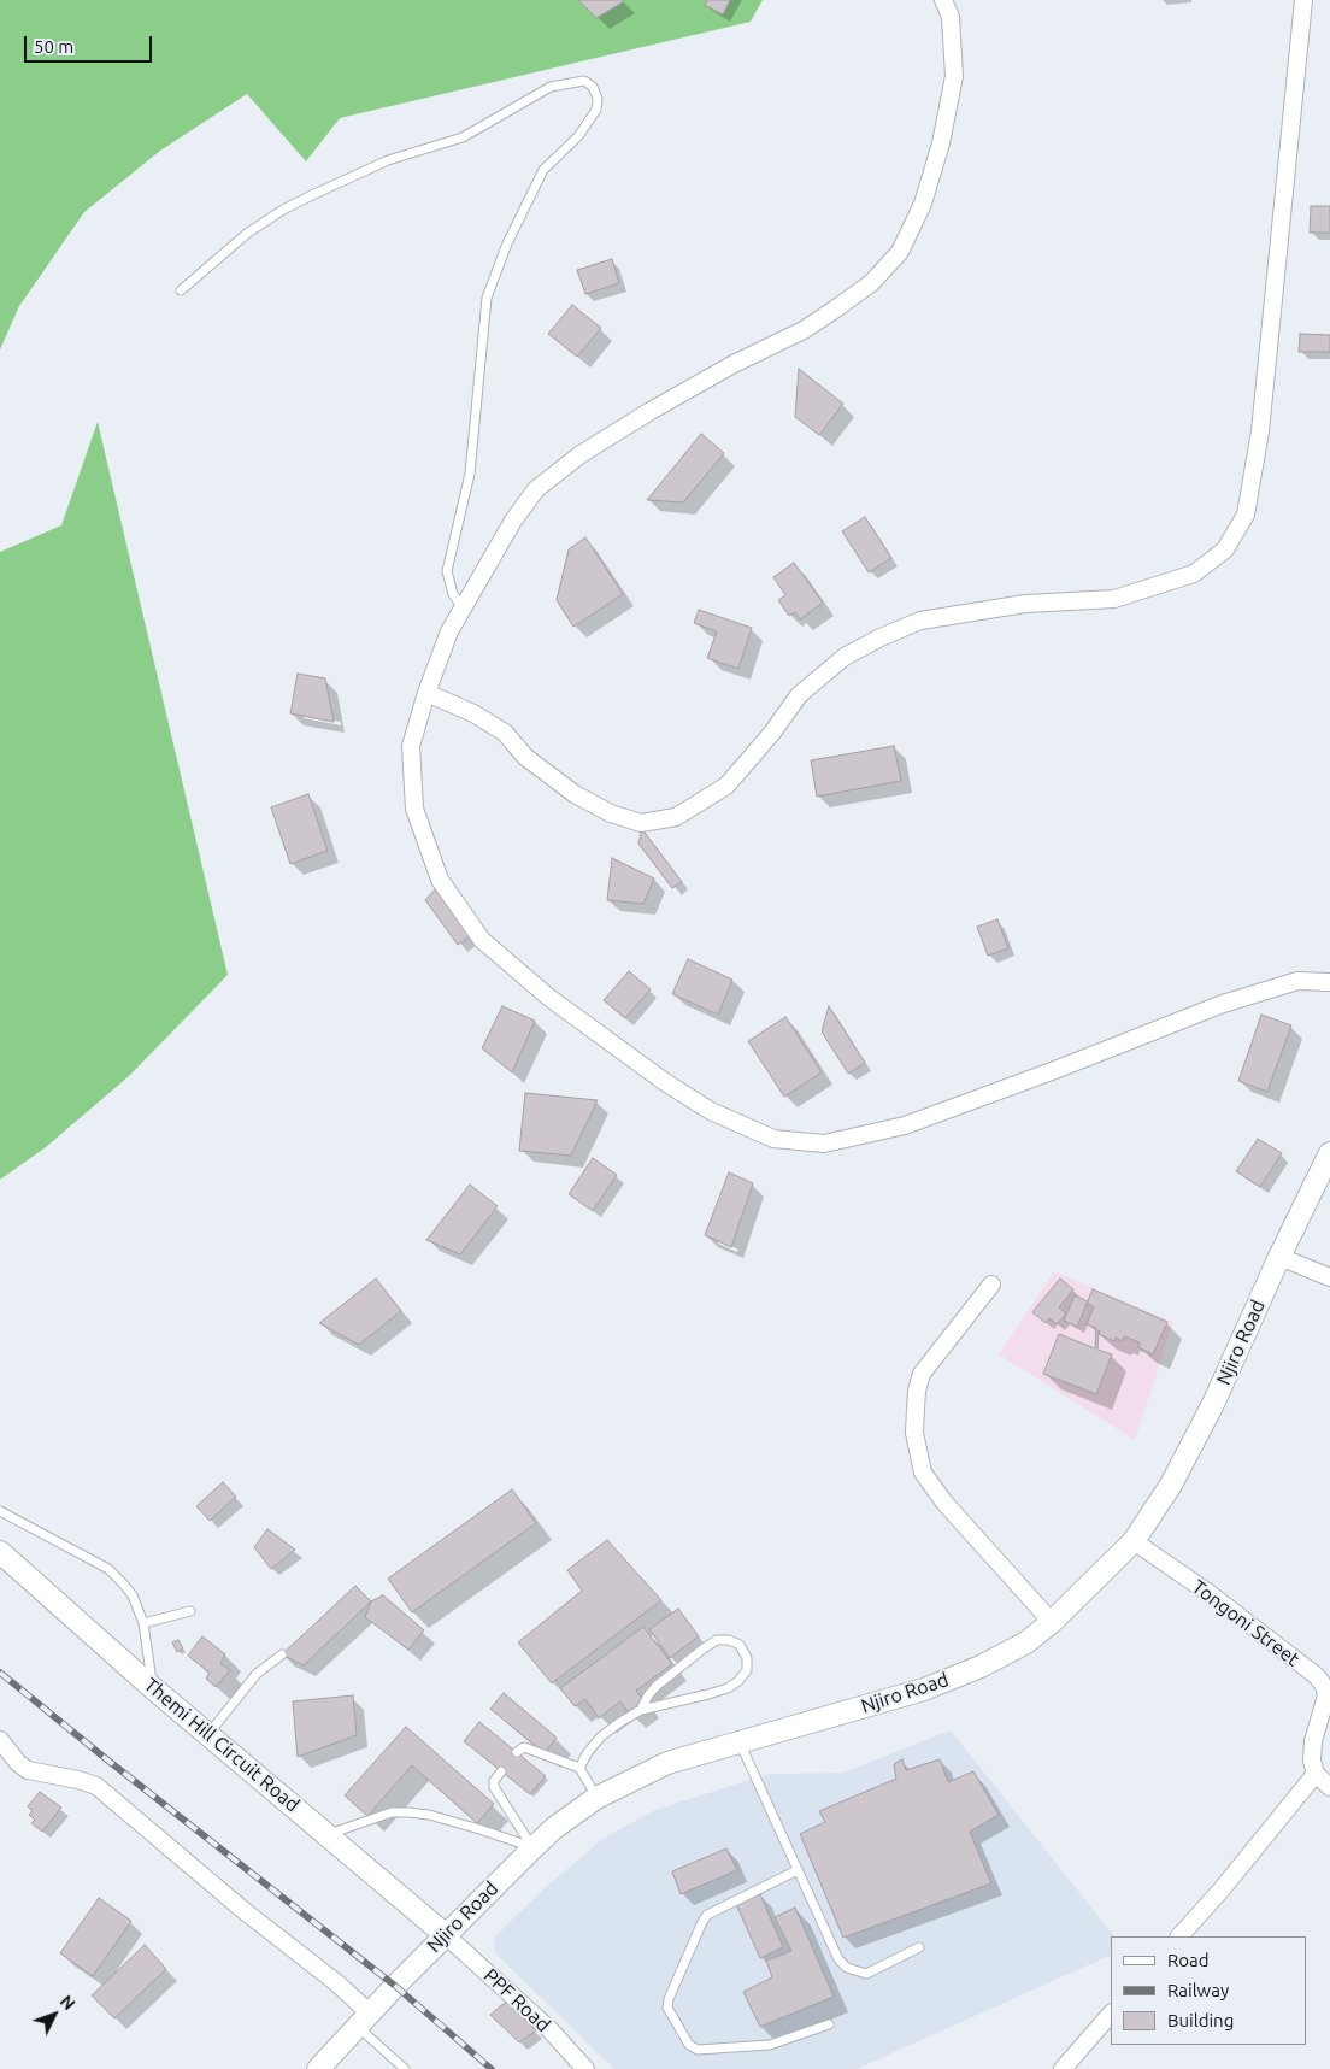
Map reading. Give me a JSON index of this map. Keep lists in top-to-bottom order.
{
  "streets": {
    "street": [
      "Njiro Road",
      "Tongoni Street",
      "Themi Hill Circuit Road",
      "PPF Road"
    ]
  },
  "crossings": [
    ["Njiro Road", "Tongoni Street"],
    ["Njiro Road", "Themi Hill Circuit Road"],
    ["Njiro Road", "PPF Road"],
    ["Themi Hill Circuit Road", "PPF Road"]
  ],
  "legend": ["Road", "Railway", "Building"],
  "scale_bar": "50 m",
  "north": "top right"
}
